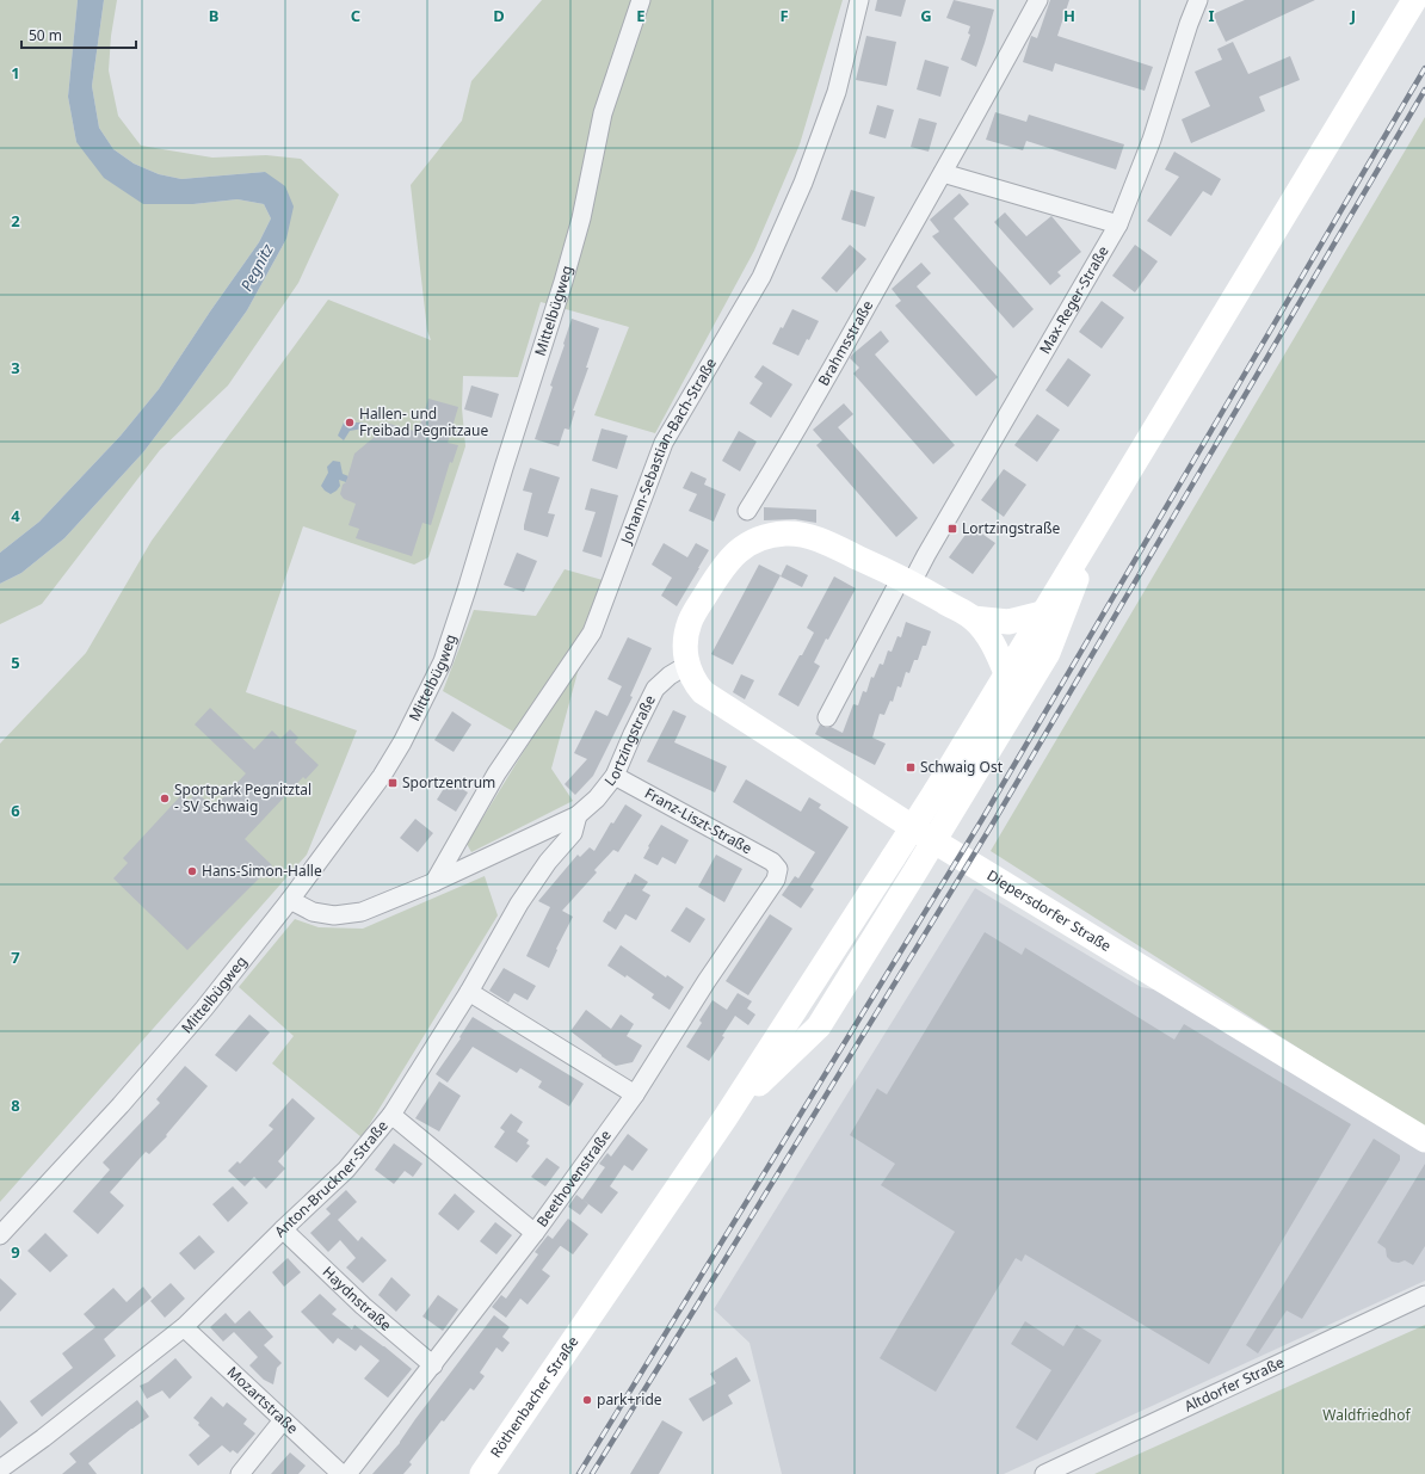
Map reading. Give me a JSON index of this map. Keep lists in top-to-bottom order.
{
  "streets": {
    "main road": ["Diepersdorfer Straße", "Röthenbacher Straße"],
    "street": [
      "Max-Reger-Straße",
      "Mittelbügweg",
      "Brahmsstraße",
      "Johann-Sebastian-Bach-Straße",
      "Lortzingstraße",
      "Franz-Liszt-Straße",
      "Anton-Bruckner-Straße",
      "Beethovenstraße",
      "Haydnstraße",
      "Altdorfer Straße",
      "Mozartstraße"
    ]
  },
  "crossings": [
    ["Mittelbügweg", "Lortzingstraße"],
    ["Johann-Sebastian-Bach-Straße", "Lortzingstraße"],
    ["Lortzingstraße", "Franz-Liszt-Straße"],
    ["Lortzingstraße", "Diepersdorfer Straße"],
    ["Lortzingstraße", "Anton-Bruckner-Straße"],
    ["Franz-Liszt-Straße", "Beethovenstraße"],
    ["Anton-Bruckner-Straße", "Haydnstraße"],
    ["Anton-Bruckner-Straße", "Mozartstraße"],
    ["Beethovenstraße", "Haydnstraße"]
  ],
  "water": ["Pegnitz"],
  "parks": ["Waldfriedhof"],
  "places": {
    "other": [
      "Hallen- und Freibad Pegnitzaue",
      "Sportpark Pegnitztal - SV Schwaig",
      "Hans-Simon-Halle",
      "park+ride"
    ],
    "transit": ["Lortzingstraße", "Schwaig Ost", "Sportzentrum"]
  },
  "scale_bar": "50 m",
  "grid": {
    "columns": [
      "B",
      "C",
      "D",
      "E",
      "F",
      "G",
      "H",
      "I",
      "J"
    ],
    "rows": [
      "1",
      "2",
      "3",
      "4",
      "5",
      "6",
      "7",
      "8",
      "9"
    ]
  }
}
